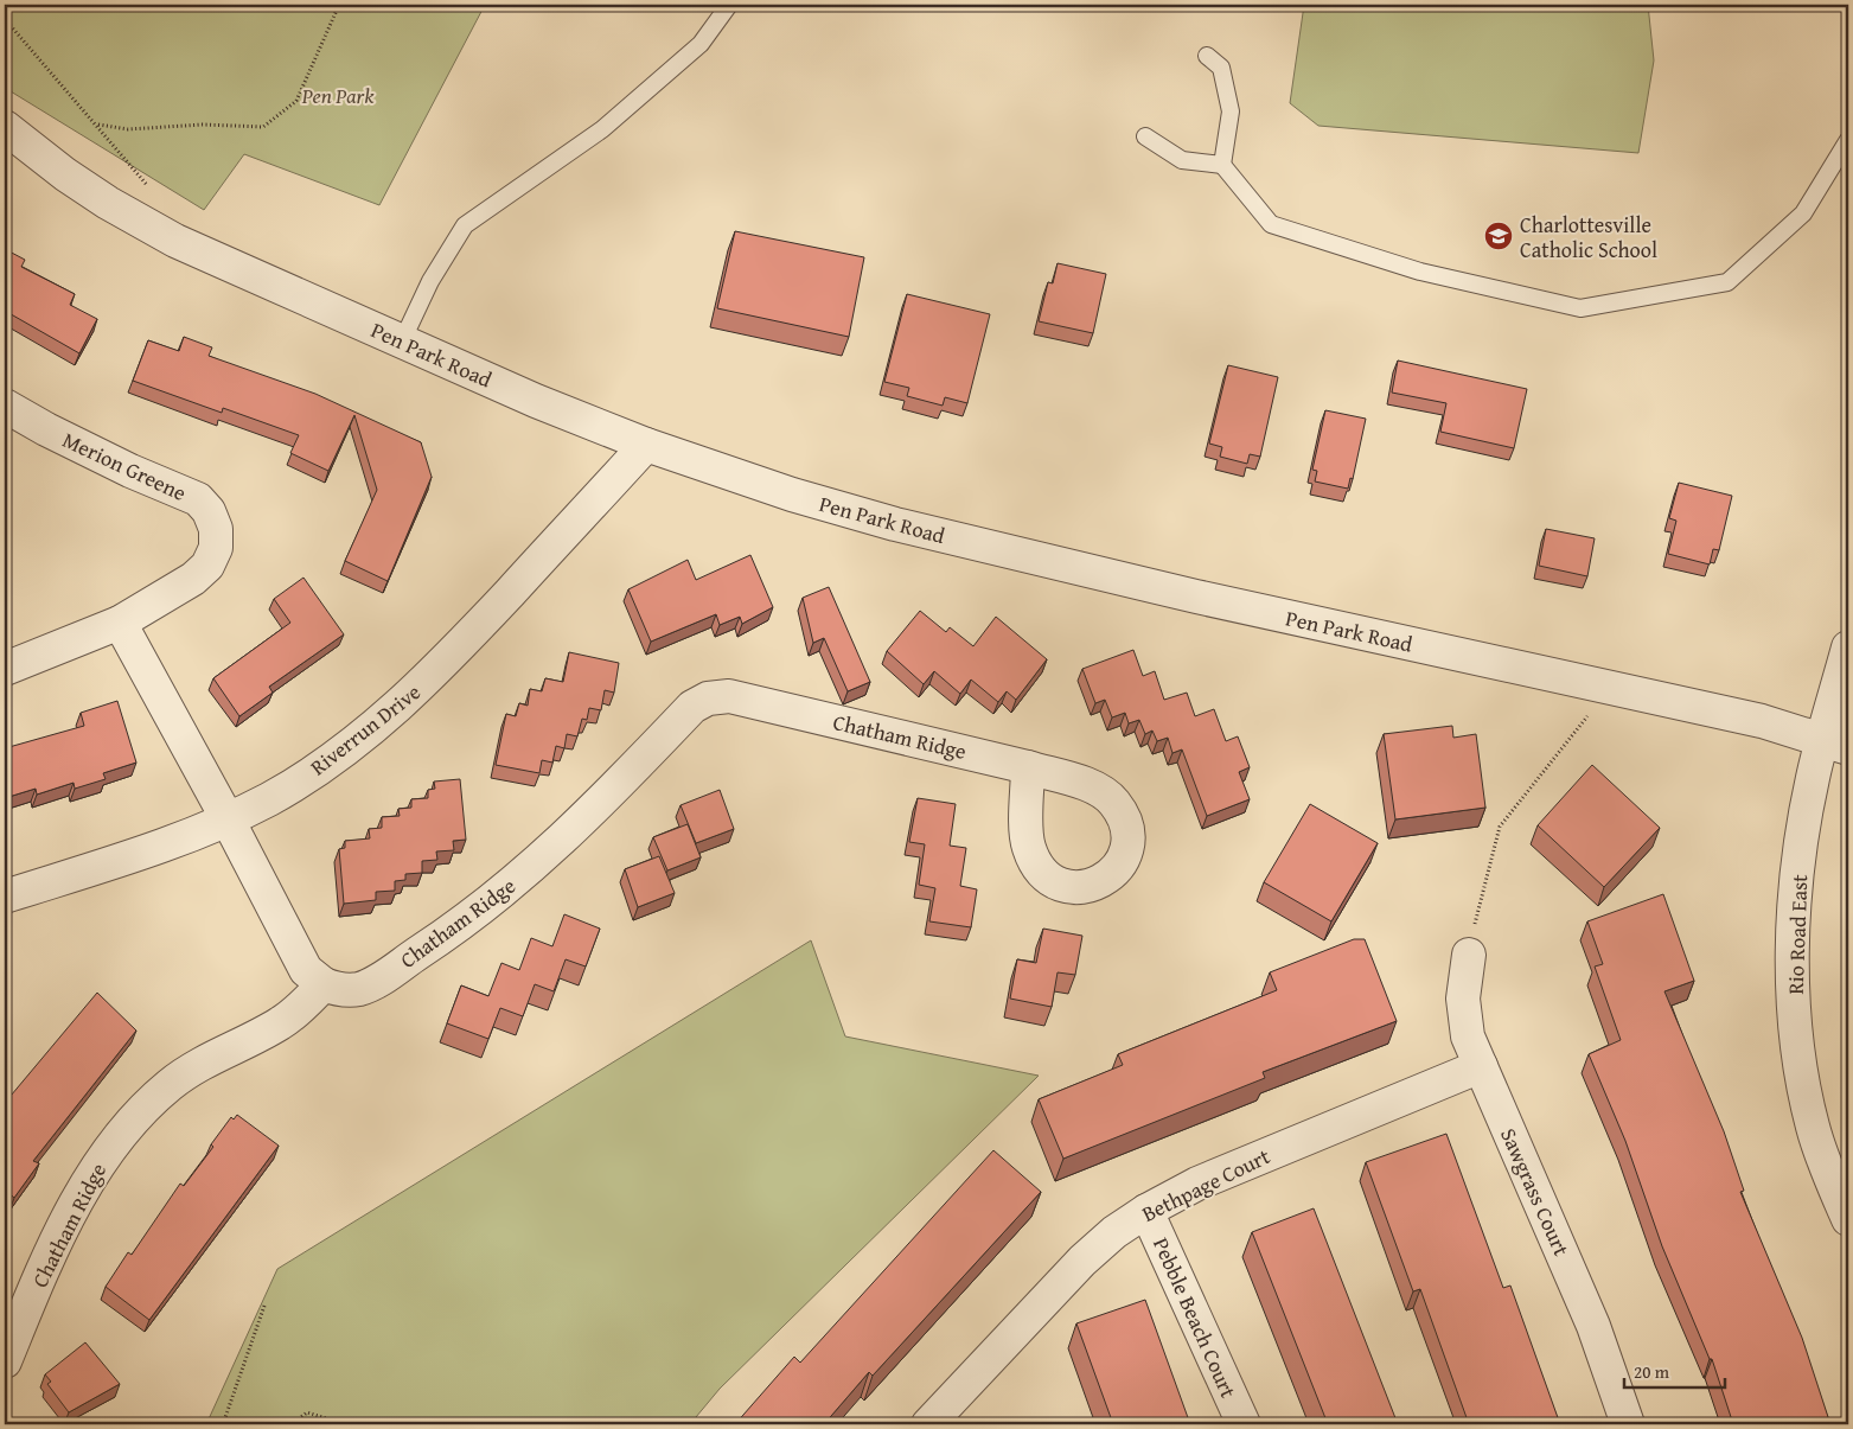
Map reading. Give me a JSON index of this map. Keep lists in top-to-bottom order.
{
  "streets": {
    "street": [
      "Pen Park Road",
      "Merion Greene",
      "Riverrun Drive",
      "Chatham Ridge",
      "Rio Road East",
      "Bethpage Court",
      "Sawgrass Court",
      "Pebble Beach Court"
    ]
  },
  "crossings": [
    ["Pen Park Road", "Riverrun Drive"],
    ["Pen Park Road", "Rio Road East"],
    ["Bethpage Court", "Sawgrass Court"],
    ["Bethpage Court", "Pebble Beach Court"]
  ],
  "parks": ["Pen Park"],
  "places": {
    "school or university": ["Charlottesville Catholic School"]
  },
  "scale_bar": "20 m"
}
